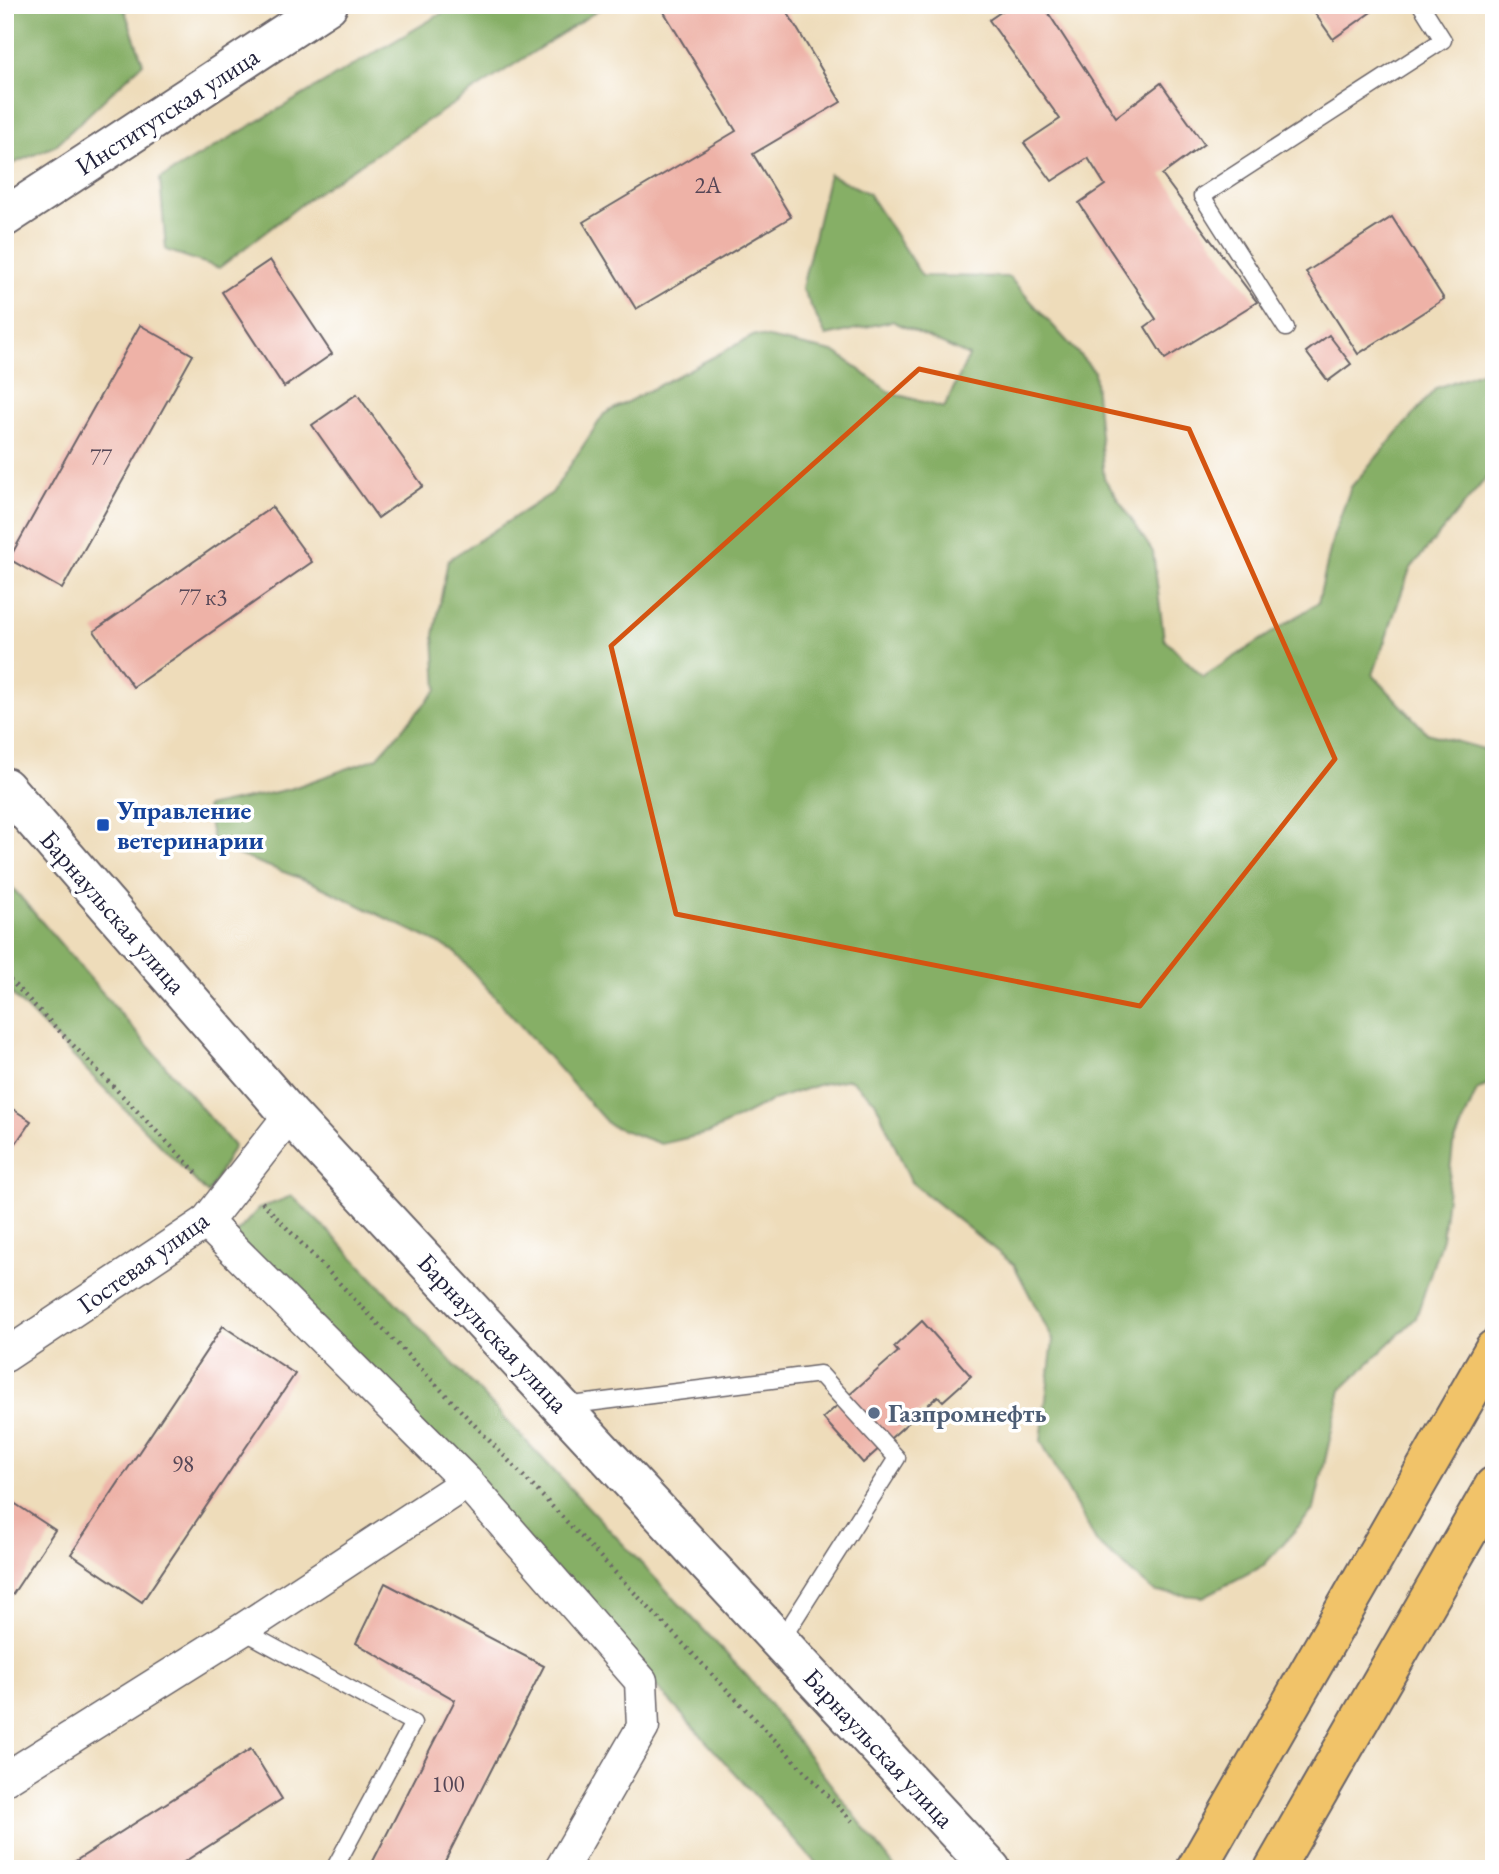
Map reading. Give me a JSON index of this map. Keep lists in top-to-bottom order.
{
  "streets": {
    "street": ["Институтская улица", "Барнаульская улица", "Гостевая улица"]
  },
  "crossings": [
    ["Барнаульская улица", "Гостевая улица"]
  ],
  "places": {
    "transit": ["Управление ветеринарии"],
    "other": ["Газпромнефть"]
  },
  "house_numbers": [
    "2А",
    "77",
    "77 к3",
    "98",
    "100"
  ]
}
